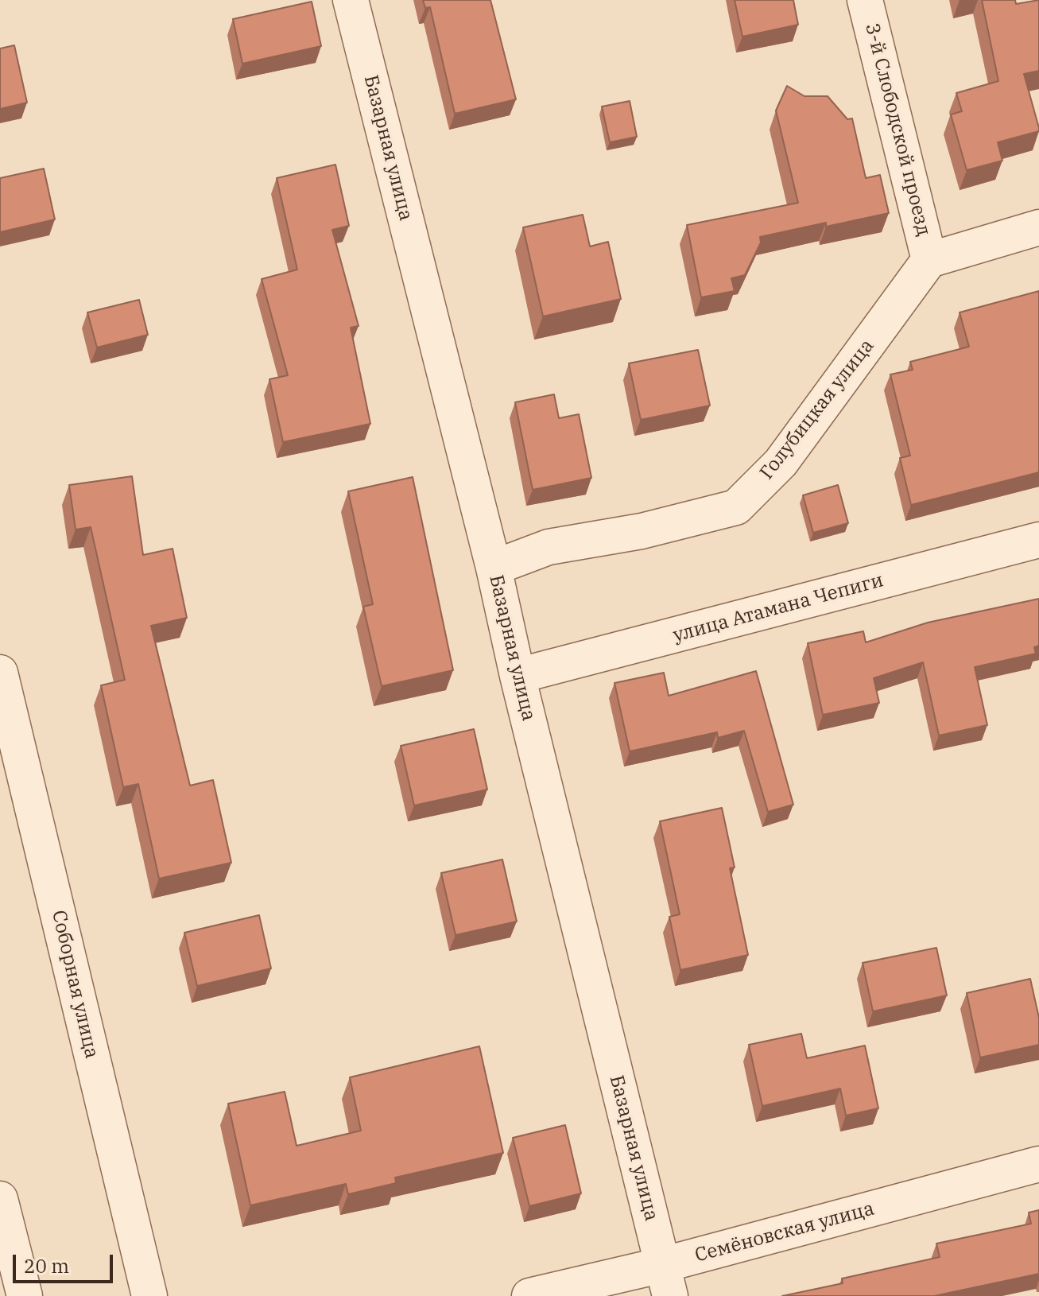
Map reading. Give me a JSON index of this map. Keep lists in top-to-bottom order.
{
  "streets": {
    "street": [
      "3-й Слободской проезд",
      "Базарная улица",
      "Голубицкая улица",
      "улица Атамана Чепиги",
      "Соборная улица",
      "Семёновская улица"
    ]
  },
  "crossings": [
    ["3-й Слободской проезд", "Голубицкая улица"],
    ["Базарная улица", "Голубицкая улица"],
    ["Базарная улица", "улица Атамана Чепиги"],
    ["Базарная улица", "Семёновская улица"]
  ],
  "scale_bar": "20 m"
}
